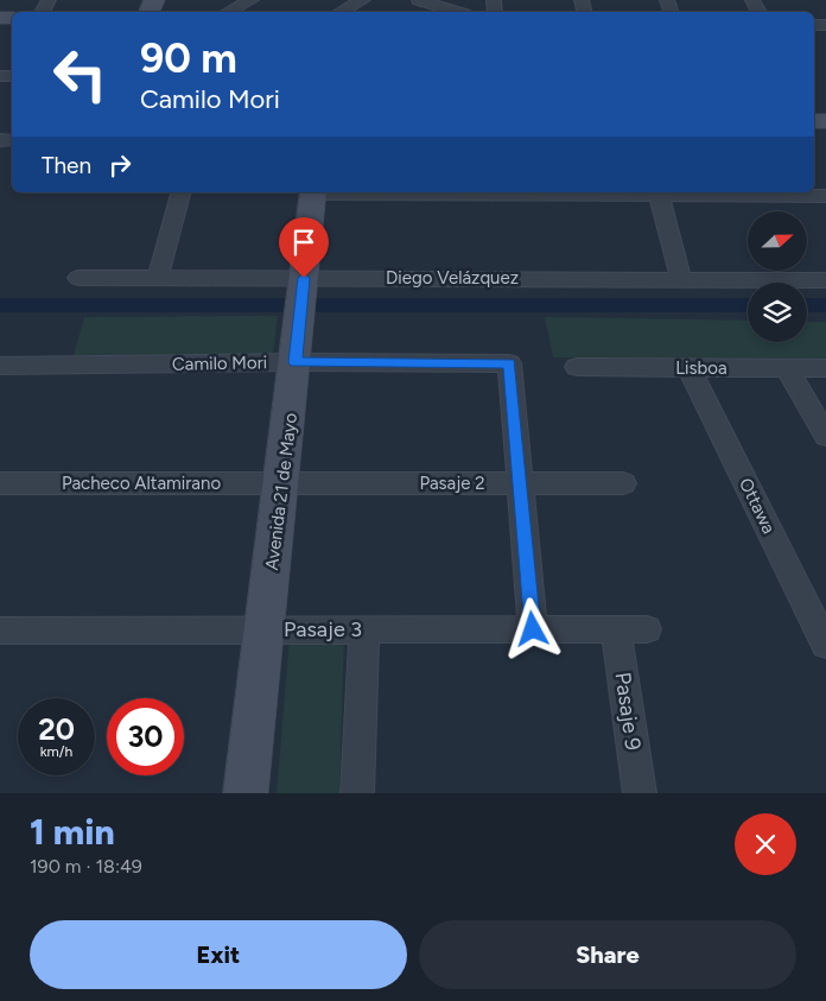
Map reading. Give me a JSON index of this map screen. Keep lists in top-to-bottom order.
{
  "streets": {
    "street": [
      "Diego Velázquez",
      "Camilo Mori",
      "Lisboa",
      "Pacheco Altamirano",
      "Pasaje 2",
      "Avenida 21 de Mayo",
      "Ottawa",
      "Pasaje 3",
      "Pasaje 9"
    ]
  },
  "crossings": [
    ["Diego Velázquez", "Avenida 21 de Mayo"],
    ["Camilo Mori", "Pasaje 2"],
    ["Camilo Mori", "Avenida 21 de Mayo"],
    ["Lisboa", "Ottawa"],
    ["Pacheco Altamirano", "Pasaje 2"],
    ["Pacheco Altamirano", "Avenida 21 de Mayo"],
    ["Pasaje 2", "Avenida 21 de Mayo"],
    ["Avenida 21 de Mayo", "Pasaje 3"],
    ["Pasaje 3", "Pasaje 9"]
  ],
  "north": "right",
  "page": {
    "turn": ["90 m", "Camilo Mori"],
    "then": "Then",
    "speed": "20 km/h",
    "limit": "30",
    "heading": ["1 min", "190 m · 18:49"],
    "buttons": ["Exit", "Share"]
  }
}
